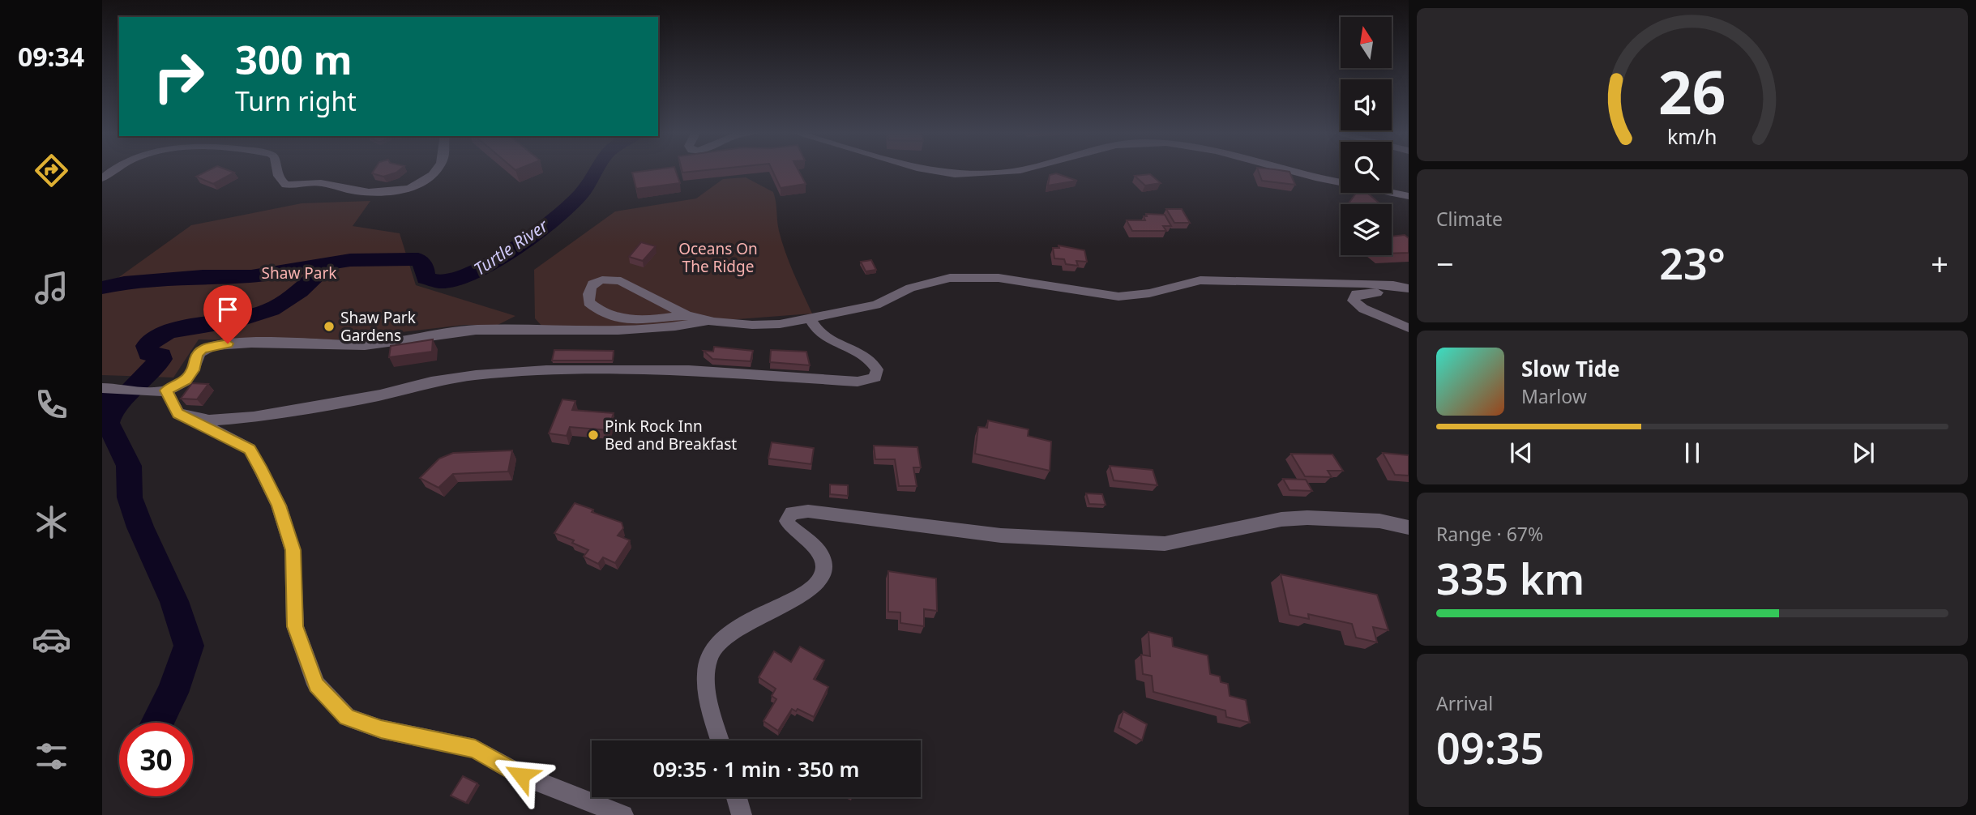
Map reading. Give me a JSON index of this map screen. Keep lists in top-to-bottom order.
{
  "water": ["Turtle River"],
  "parks": ["Oceans On The Ridge", "Shaw Park"],
  "places": ["Shaw Park Gardens", "Pink Rock Inn Bed and Breakfast"],
  "north": "top",
  "page": {
    "tabs": "09:34",
    "turn": ["300 m", "Turn right"],
    "tile": [
      "Climate",
      ["Range · 67%", "335 km"],
      ["Arrival", "09:35"]
    ],
    "heat": ["−", "23°", "+"],
    "song": ["Slow Tide", "Marlow"],
    "limit": "30",
    "trip": "09:35 · 1 min · 350 m",
    "gauge": ["26", "km/h"]
  }
}
